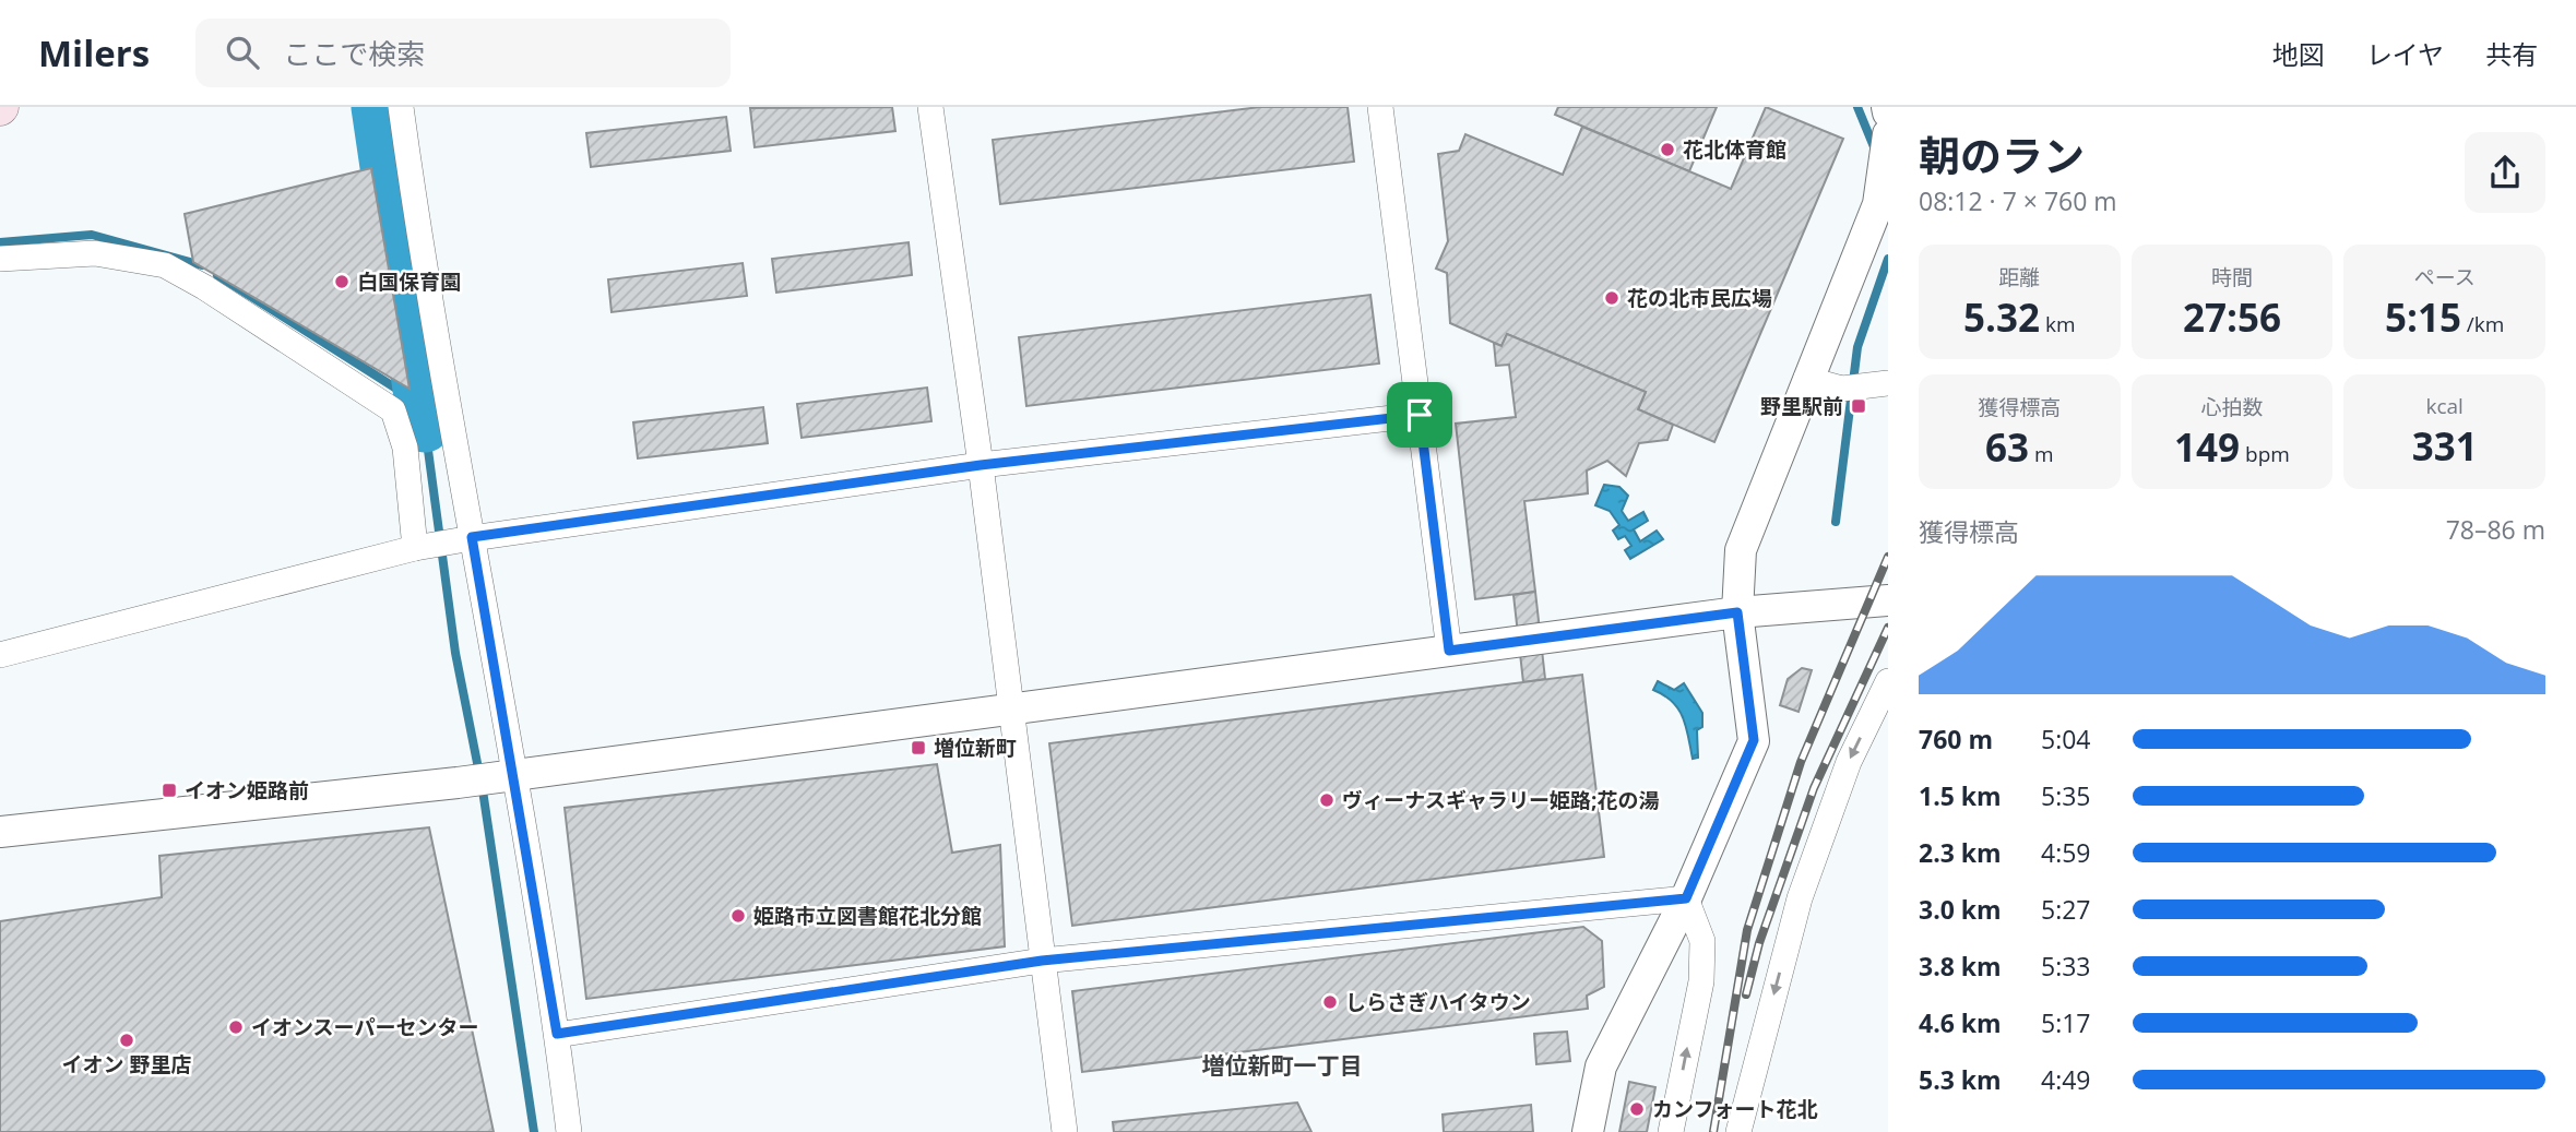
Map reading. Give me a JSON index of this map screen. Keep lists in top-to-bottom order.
{
  "districts": ["増位新町一丁目"],
  "places": {
    "other": [
      "花北体育館",
      "白国保育園",
      "花の北市民広場",
      "ヴィーナスギャラリー姫路;花の湯",
      "姫路市立図書館花北分館",
      "しらさぎハイタウン",
      "イオンスーパーセンター",
      "イオン 野里店",
      "カンフォート花北"
    ],
    "transit": ["野里駅前", "増位新町", "イオン姫路前"]
  },
  "page": {
    "header": "Milers",
    "search": "ここで検索",
    "nav": ["地図", "レイヤ", "共有"],
    "heading": ["朝のラン", "08:12 · 7 × 760 m"],
    "stats": [
      ["距離", "5.32 km"],
      ["時間", "27:56"],
      ["ペース", "5:15 /km"],
      ["獲得標高", "63 m"],
      ["心拍数", "149 bpm"],
      ["kcal", "331"]
    ],
    "chart": ["獲得標高", "78–86 m"],
    "list": [
      {
        "name": "760 m",
        "note": "5:04"
      },
      {
        "name": "1.5 km",
        "note": "5:35"
      },
      {
        "name": "2.3 km",
        "note": "4:59"
      },
      {
        "name": "3.0 km",
        "note": "5:27"
      },
      {
        "name": "3.8 km",
        "note": "5:33"
      },
      {
        "name": "4.6 km",
        "note": "5:17"
      },
      {
        "name": "5.3 km",
        "note": "4:49"
      }
    ]
  }
}
